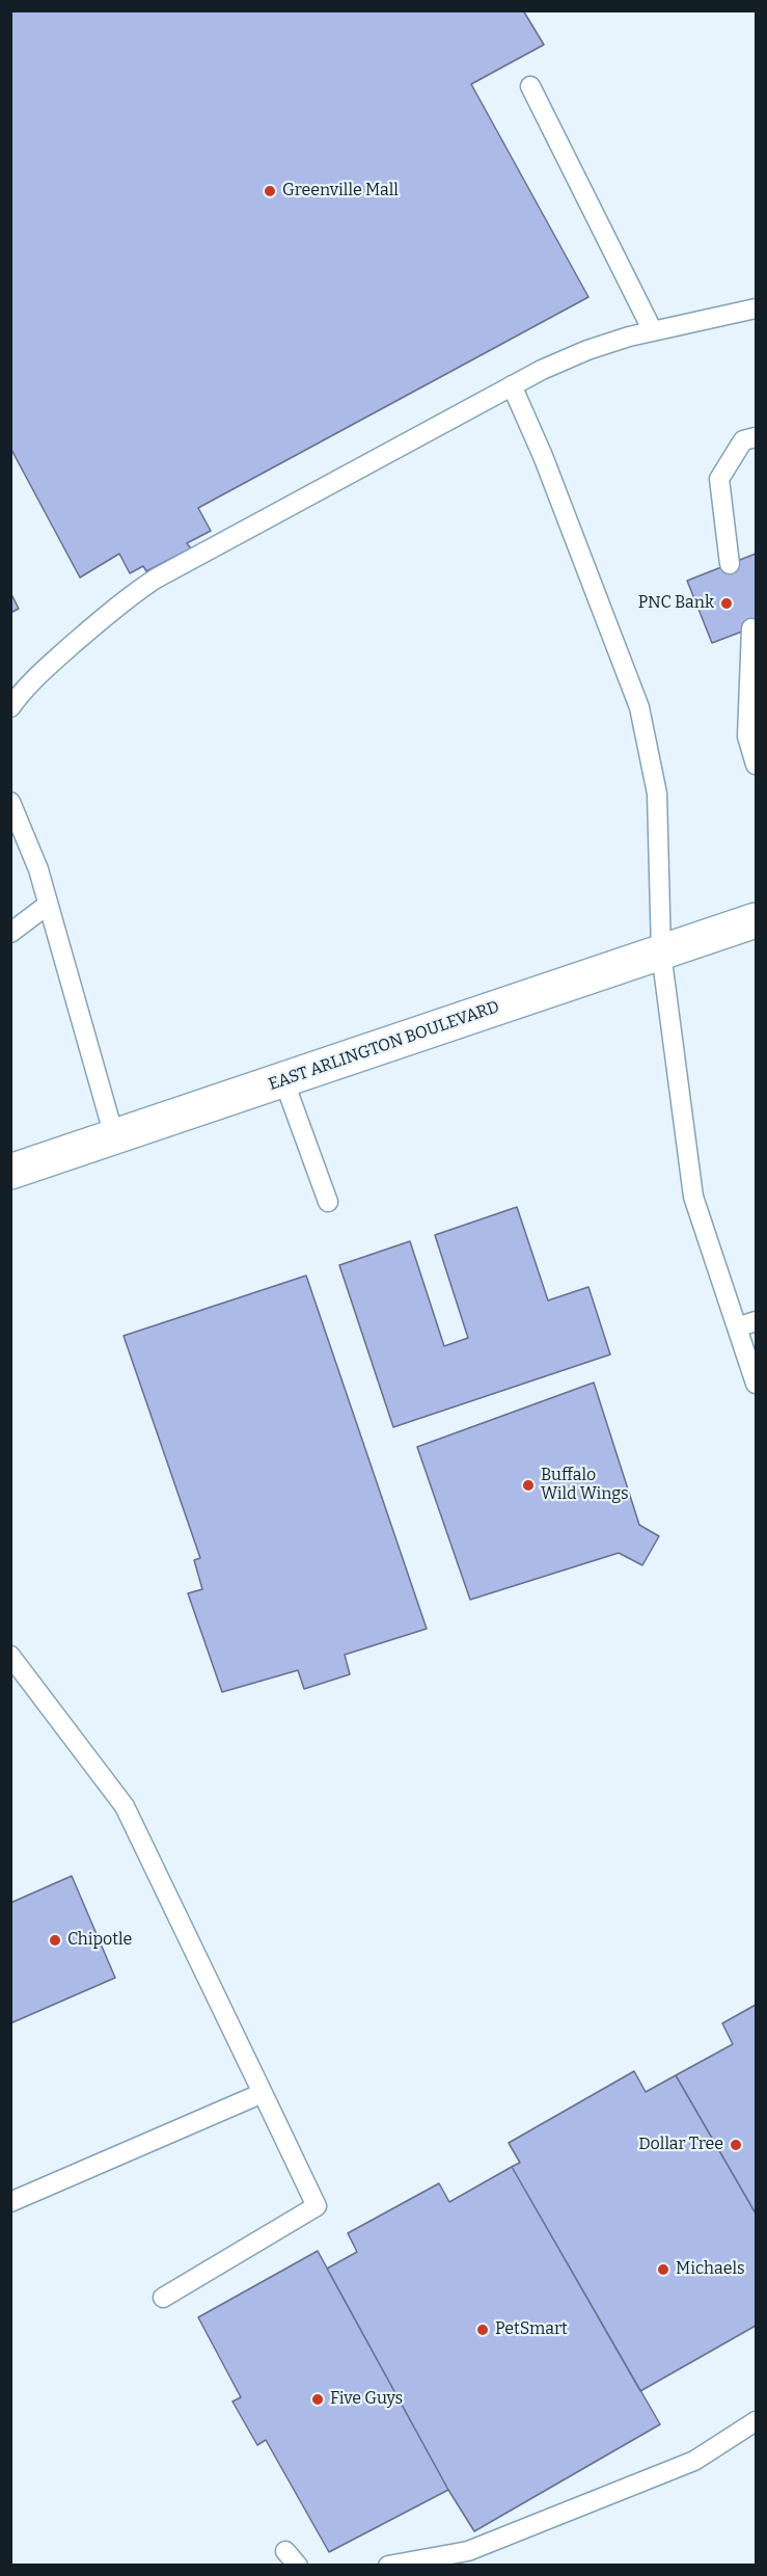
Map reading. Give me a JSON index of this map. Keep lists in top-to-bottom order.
{
  "streets": {
    "main road": ["EAST ARLINGTON BOULEVARD"]
  },
  "places": [
    "Greenville Mall",
    "PNC Bank",
    "Buffalo Wild Wings",
    "Chipotle",
    "Dollar Tree",
    "Michaels",
    "PetSmart",
    "Five Guys"
  ]
}
